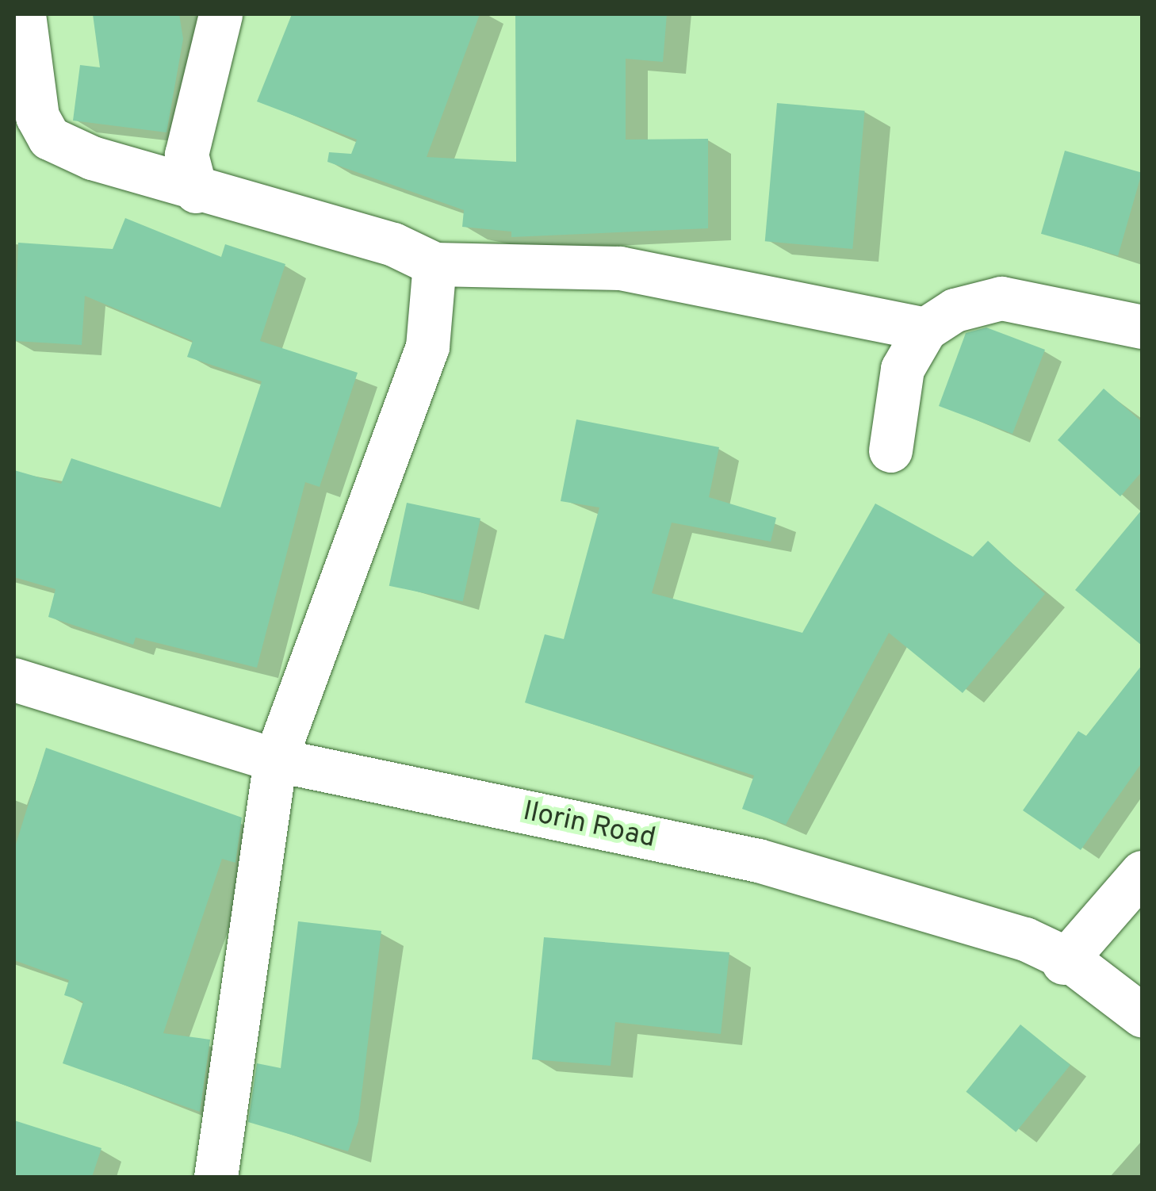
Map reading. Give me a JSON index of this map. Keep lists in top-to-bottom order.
{
  "streets": {
    "street": ["Ilorin Road"]
  }
}
